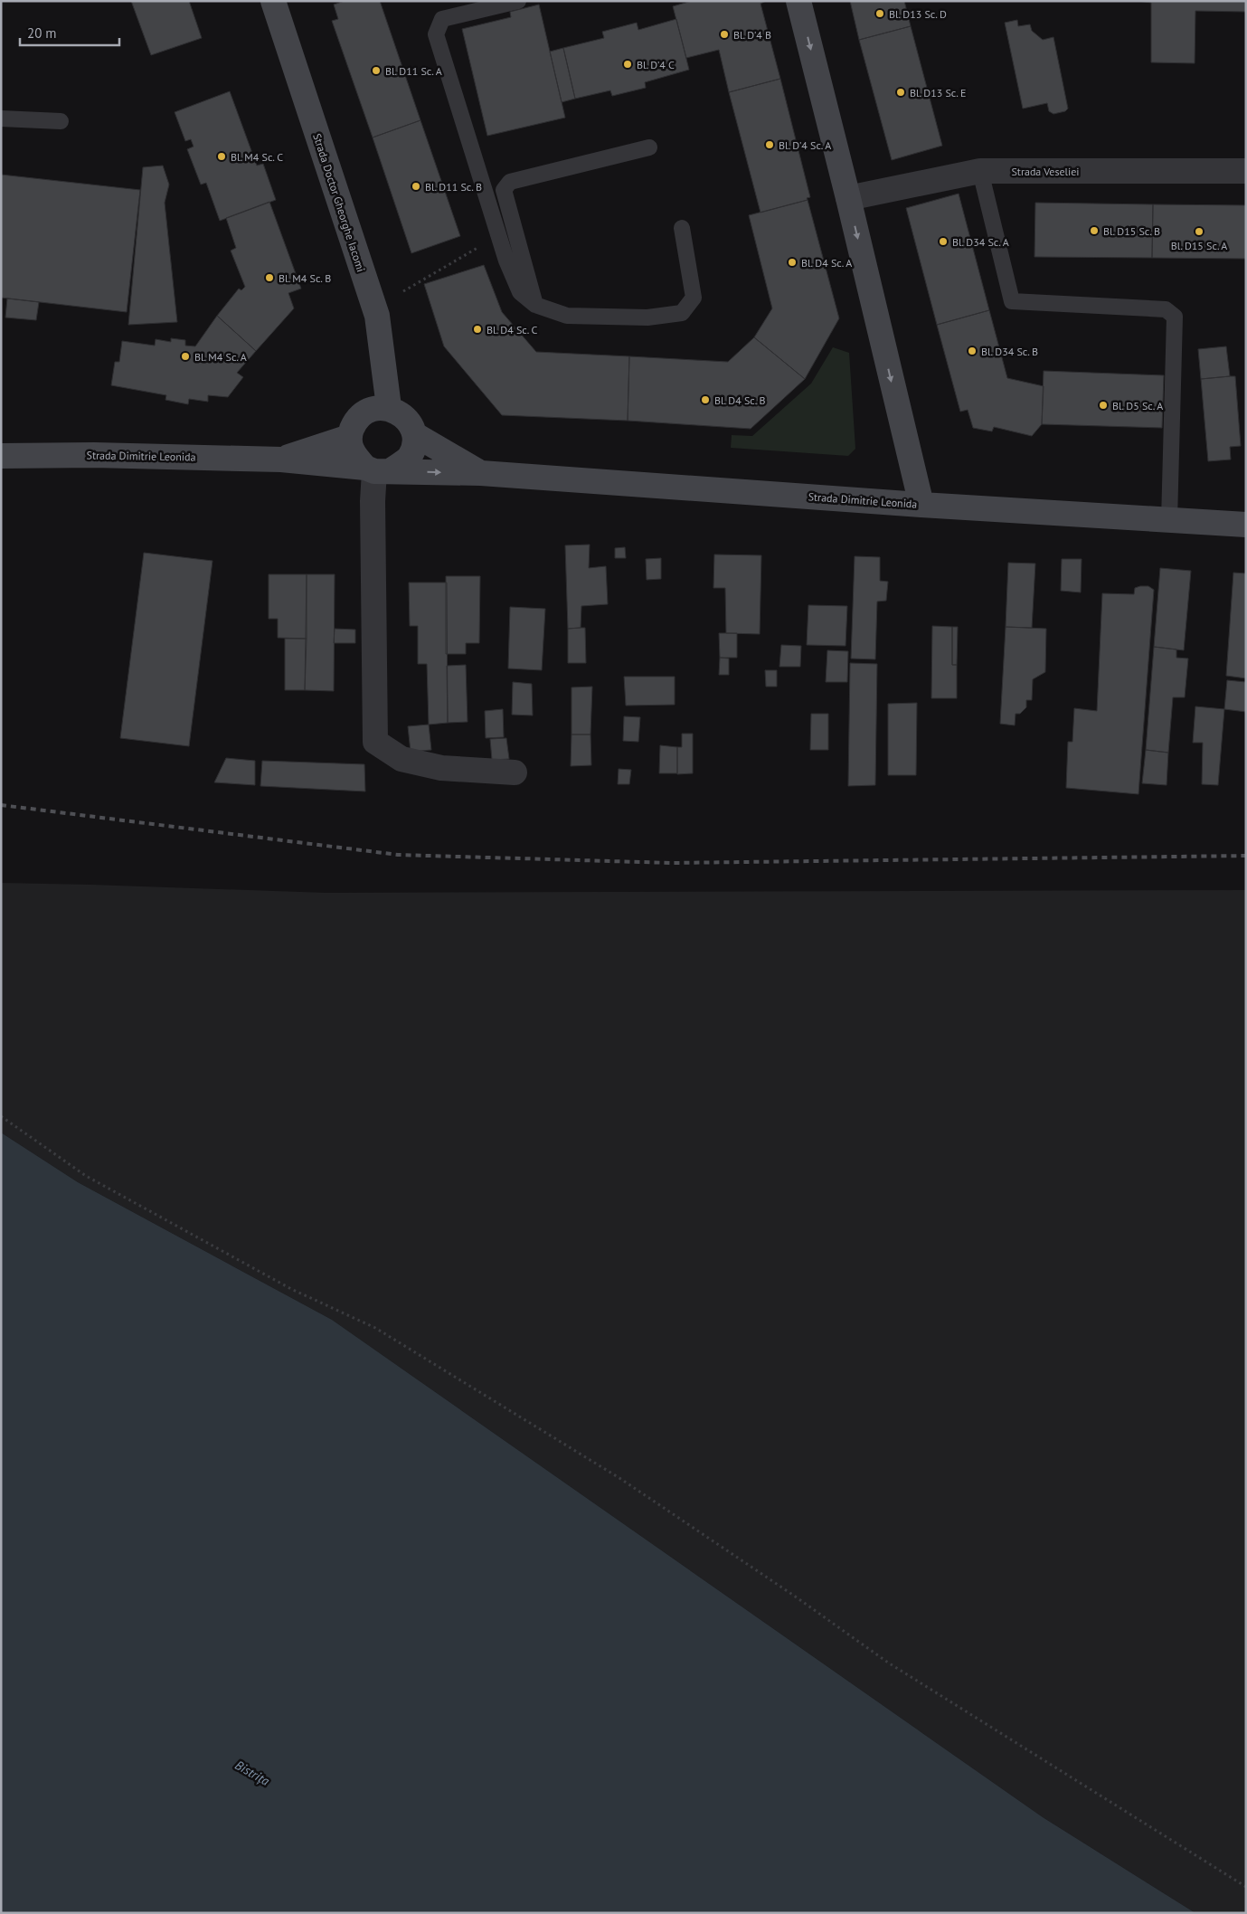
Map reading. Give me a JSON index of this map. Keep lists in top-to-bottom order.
{
  "streets": {
    "main road": ["Strada Doctor Gheorghe Iacomi", "Strada Dimitrie Leonida"],
    "street": ["Strada Veseliei"]
  },
  "crossings": [
    ["Strada Doctor Gheorghe Iacomi", "Strada Dimitrie Leonida"]
  ],
  "water": ["Bistrița"],
  "places": [
    "Bl. D13 Sc. D",
    "Bl. D'4 B",
    "Bl. D'4 C",
    "Bl. D11 Sc. A",
    "Bl. D13 Sc. E",
    "Bl. D'4 Sc. A",
    "Bl. M4 Sc. C",
    "Bl. D11 Sc. B",
    "Bl. D15 Sc. B",
    "Bl. D15 Sc. A",
    "Bl. D34 Sc. A",
    "Bl. D4 Sc. A",
    "Bl. M4 Sc. B",
    "Bl. D4 Sc. C",
    "Bl. D34 Sc. B",
    "Bl. M4 Sc. A",
    "Bl. D4 Sc. B",
    "Bl. D5 Sc. A"
  ],
  "scale_bar": "20 m"
}
